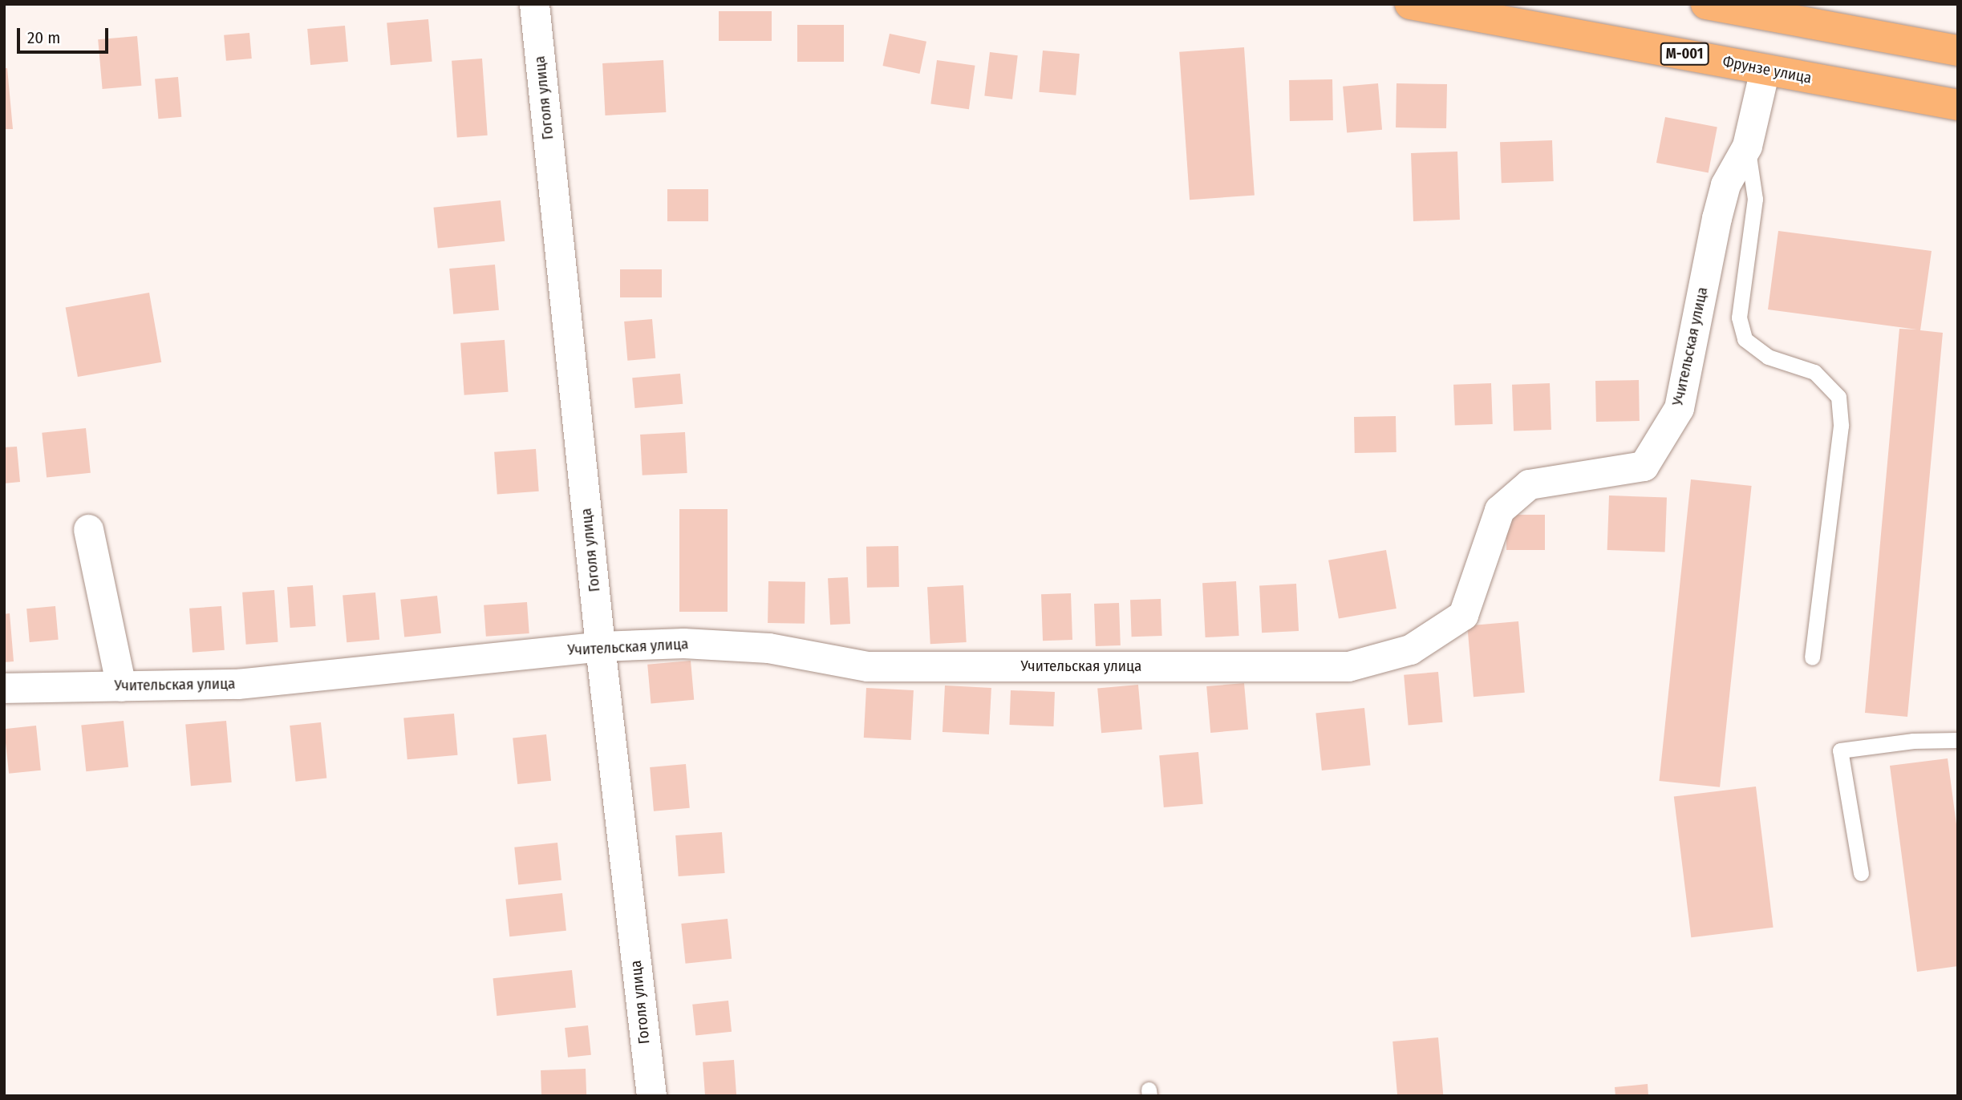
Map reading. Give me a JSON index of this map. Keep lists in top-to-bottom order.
{
  "streets": {
    "main road": ["M-001", "Фрунзе улица"],
    "street": ["Гоголя улица", "Учительская улица"]
  },
  "crossings": [
    ["Фрунзе улица", "Учительская улица"],
    ["Гоголя улица", "Учительская улица"]
  ],
  "scale_bar": "20 m"
}
